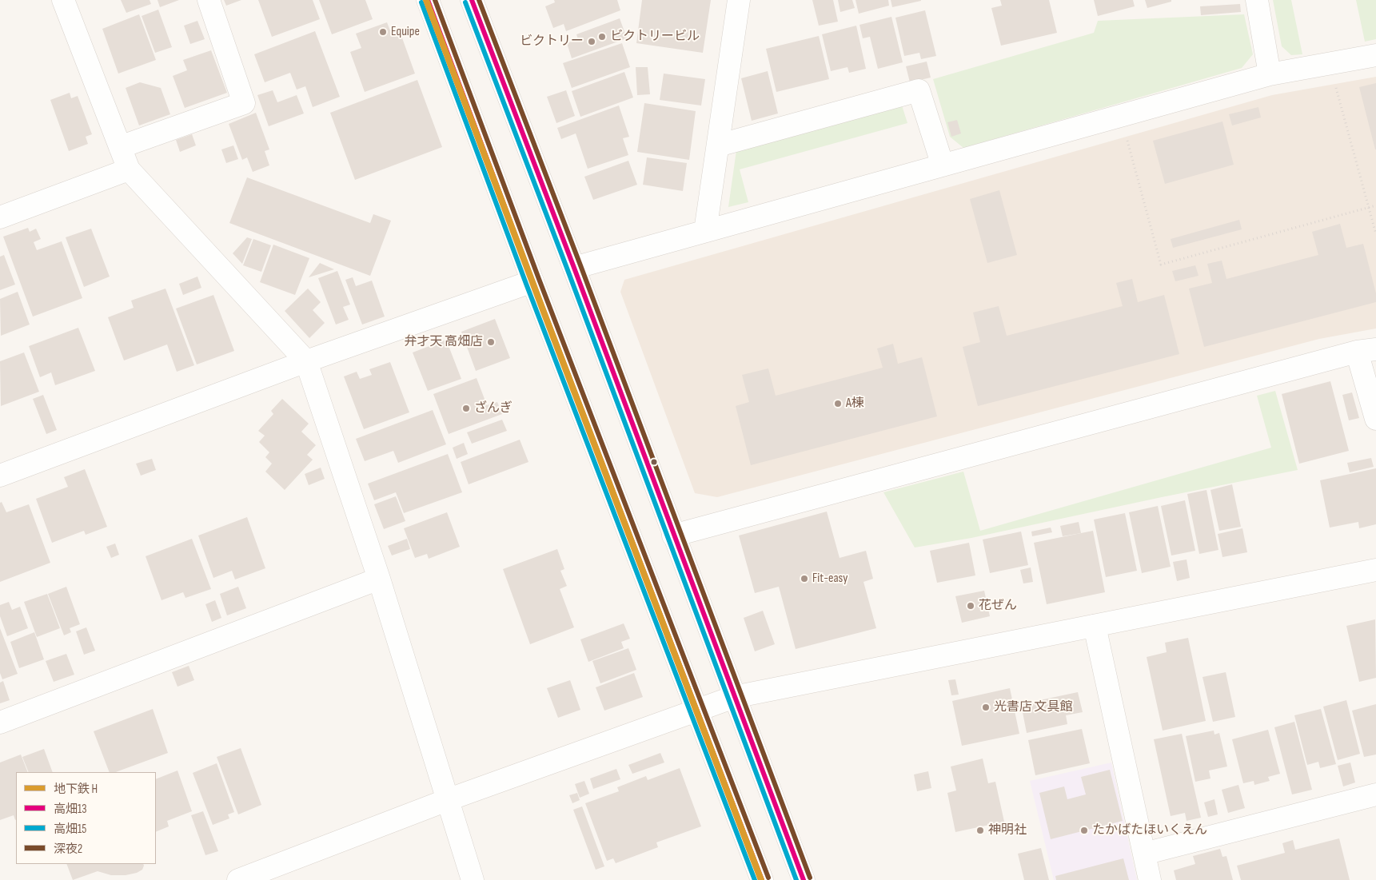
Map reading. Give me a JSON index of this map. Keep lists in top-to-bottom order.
{
  "places": [
    "Equipe",
    "ビクトリービル",
    "ビクトリー",
    "弁才天 高畑店",
    "A棟",
    "ざんぎ",
    "Fit-easy",
    "花ぜん",
    "光書店 文具館",
    "神明社",
    "たかばたほいくえん"
  ],
  "lines": [
    "metro line H",
    "transit line 高畑13",
    "transit line 深夜2",
    "transit line 高畑15"
  ],
  "legend": [
    "地下鉄 H",
    "高畑13",
    "高畑15",
    "深夜2"
  ]
}
